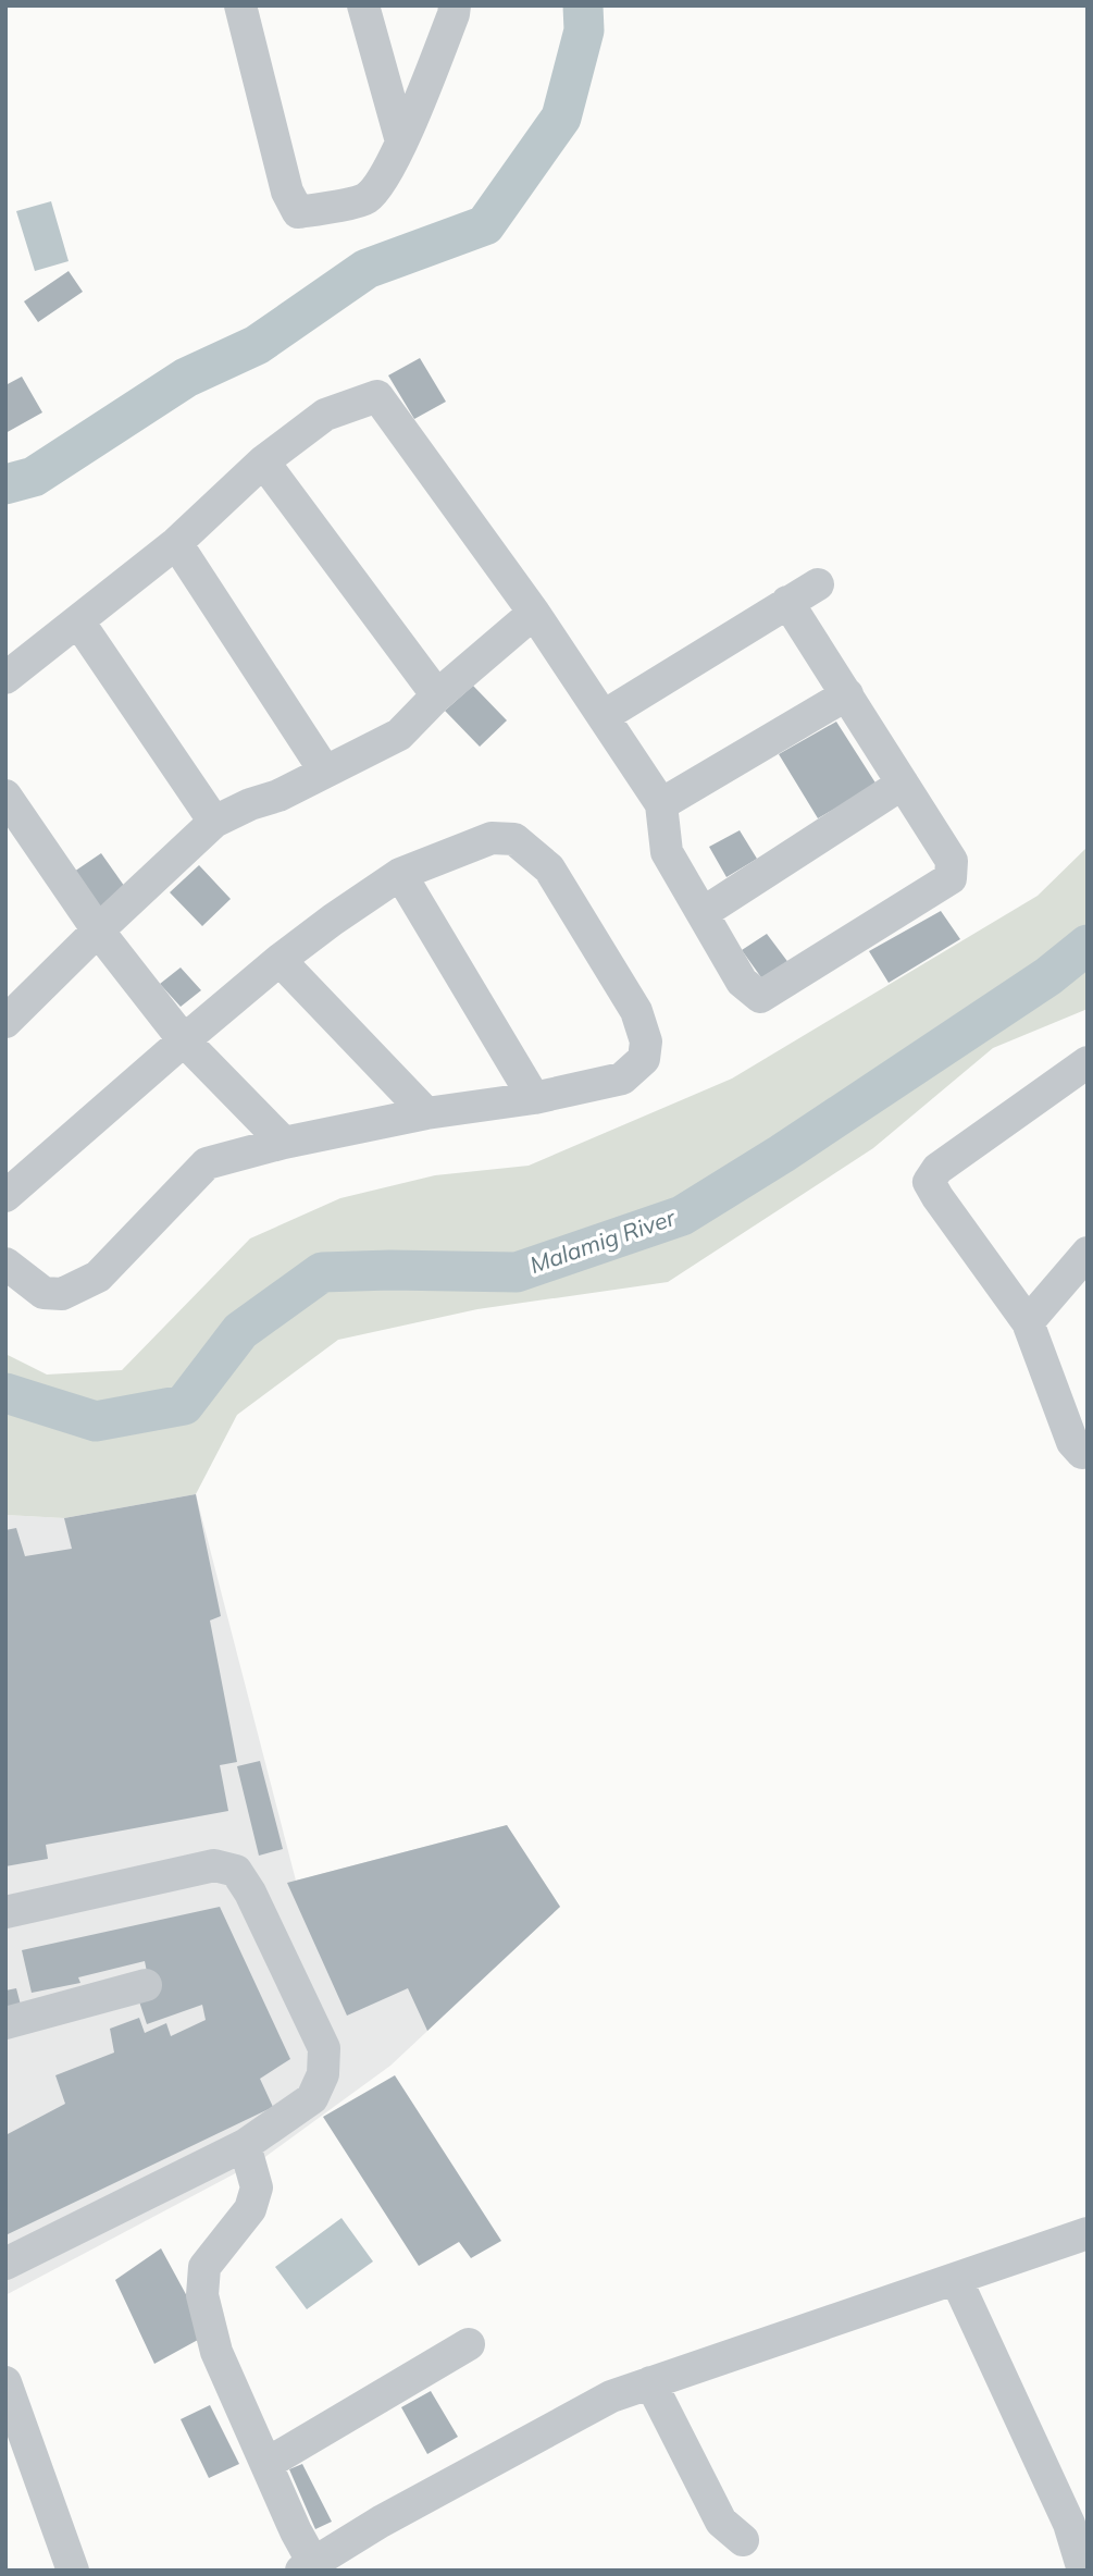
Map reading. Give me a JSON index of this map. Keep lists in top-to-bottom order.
{
  "water": ["Malamig River"]
}
